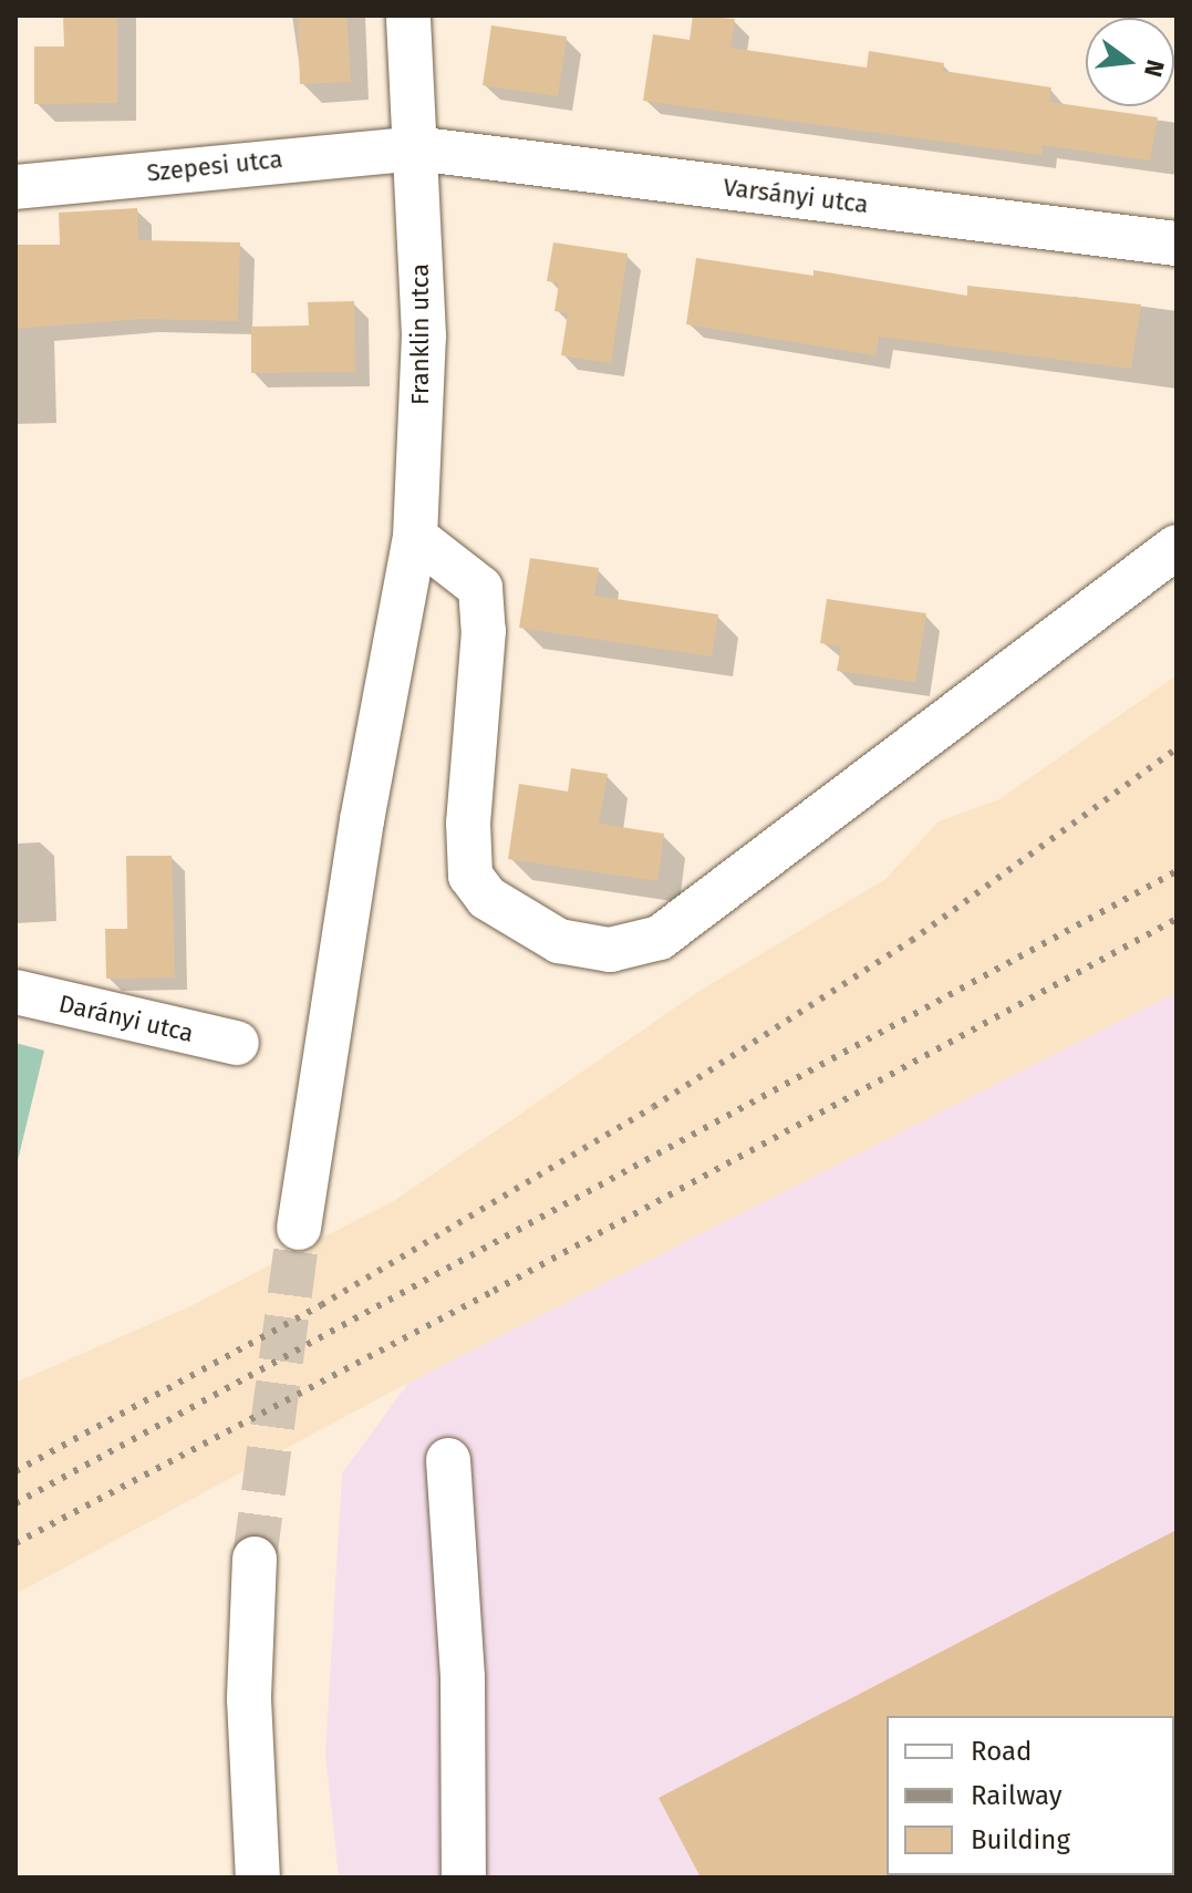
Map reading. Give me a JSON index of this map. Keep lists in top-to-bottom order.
{
  "streets": {
    "street": [
      "Szepesi utca",
      "Varsányi utca",
      "Franklin utca",
      "Darányi utca"
    ]
  },
  "crossings": [
    ["Szepesi utca", "Varsányi utca"],
    ["Szepesi utca", "Franklin utca"],
    ["Varsányi utca", "Franklin utca"]
  ],
  "legend": ["Road", "Railway", "Building"],
  "north": "right"
}
